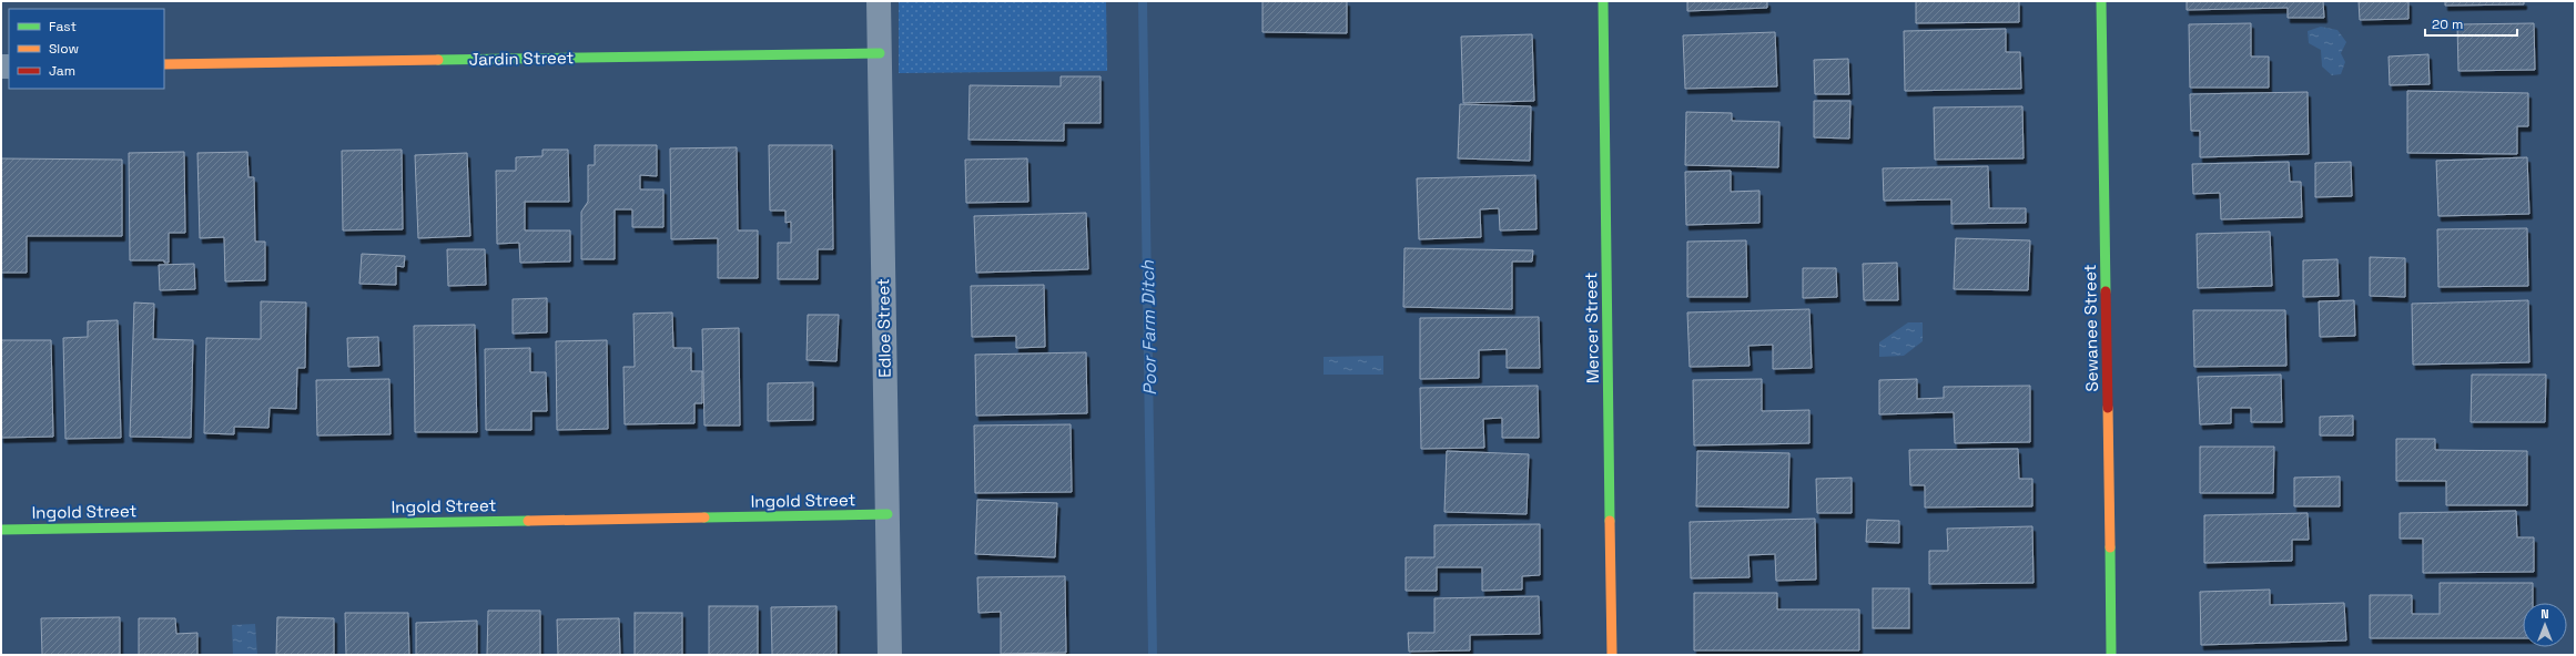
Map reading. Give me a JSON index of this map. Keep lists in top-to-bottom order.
{
  "streets": {
    "street": [
      "Jardin Street",
      "Edloe Street",
      "Mercer Street",
      "Sewanee Street",
      "Ingold Street"
    ]
  },
  "crossings": [
    ["Jardin Street", "Edloe Street"],
    ["Edloe Street", "Ingold Street"]
  ],
  "water": ["Poor Farm Ditch"],
  "legend": ["Fast", "Slow", "Jam"],
  "scale_bar": "20 m",
  "north": "top"
}
